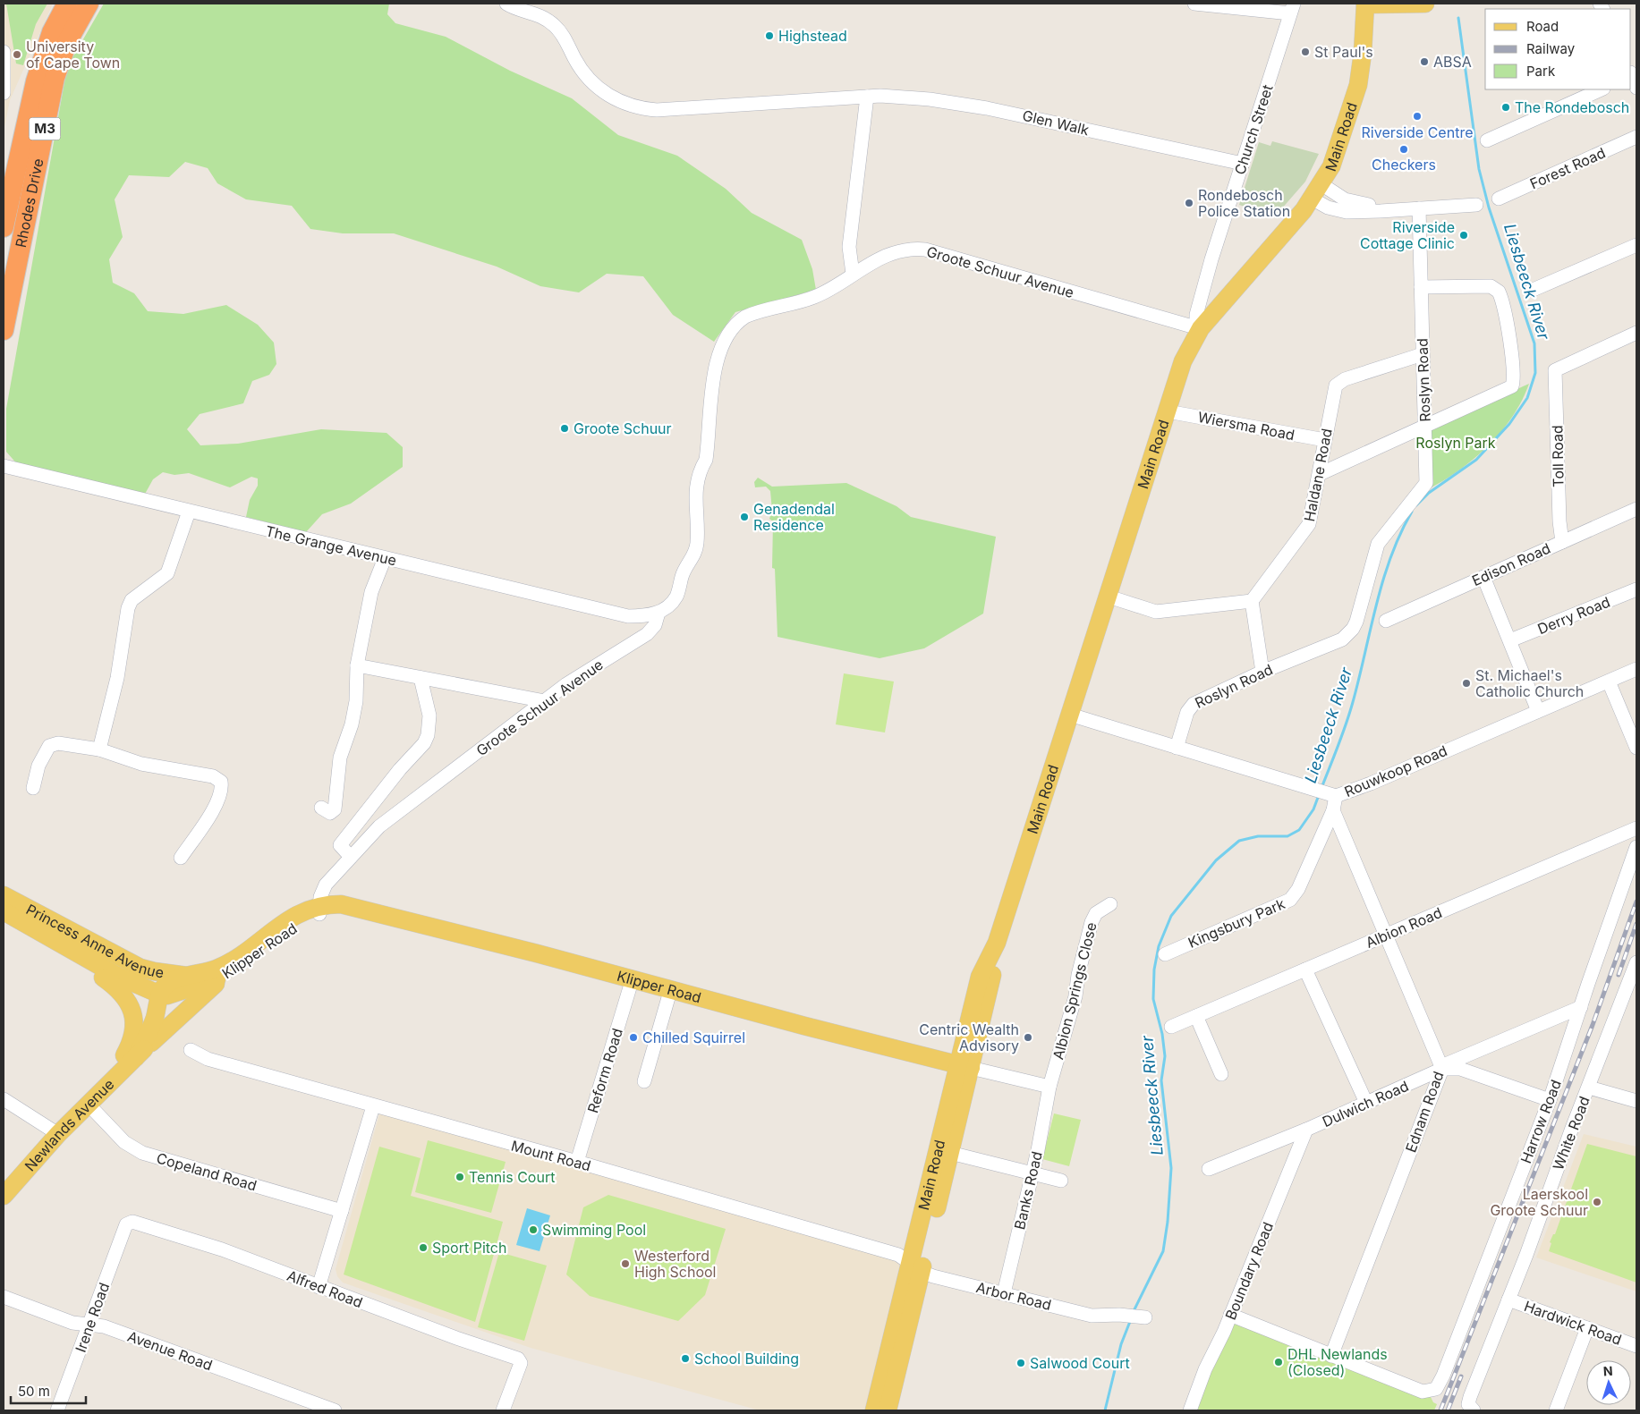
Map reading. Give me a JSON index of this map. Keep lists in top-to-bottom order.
{
  "streets": {
    "highway": ["M3", "Rhodes Drive"],
    "main road": [
      "Main Road",
      "Princess Anne Avenue",
      "Klipper Road",
      "Newlands Avenue"
    ],
    "street": [
      "Glen Walk",
      "Church Street",
      "Forest Road",
      "Groote Schuur Avenue",
      "Roslyn Road",
      "Wiersma Road",
      "Toll Road",
      "Haldane Road",
      "The Grange Avenue",
      "Edison Road",
      "Derry Road",
      "Rouwkoop Road",
      "Kingsbury Park",
      "Albion Road",
      "Albion Springs Close",
      "Reform Road",
      "Dulwich Road",
      "Ednam Road",
      "Harrow Road",
      "White Road",
      "Mount Road",
      "Copeland Road",
      "Banks Road",
      "Boundary Road",
      "Alfred Road",
      "Arbor Road",
      "Irene Road",
      "Hardwick Road",
      "Avenue Road"
    ]
  },
  "crossings": [
    ["Glen Walk", "Church Street"],
    ["Church Street", "Main Road"],
    ["Church Street", "Groote Schuur Avenue"],
    ["Main Road", "Groote Schuur Avenue"],
    ["Main Road", "Wiersma Road"],
    ["Main Road", "Klipper Road"],
    ["Main Road", "Mount Road"],
    ["Main Road", "Arbor Road"],
    ["Groote Schuur Avenue", "The Grange Avenue"],
    ["Groote Schuur Avenue", "Klipper Road"],
    ["Roslyn Road", "Haldane Road"],
    ["Wiersma Road", "Haldane Road"],
    ["Toll Road", "Edison Road"],
    ["Kingsbury Park", "Ednam Road"],
    ["Albion Road", "Ednam Road"],
    ["Princess Anne Avenue", "Klipper Road"],
    ["Princess Anne Avenue", "Newlands Avenue"],
    ["Klipper Road", "Reform Road"],
    ["Klipper Road", "Newlands Avenue"],
    ["Albion Springs Close", "Banks Road"],
    ["Reform Road", "Mount Road"],
    ["Dulwich Road", "Ednam Road"],
    ["Dulwich Road", "Harrow Road"],
    ["Dulwich Road", "Boundary Road"],
    ["Ednam Road", "Harrow Road"],
    ["Newlands Avenue", "Copeland Road"],
    ["White Road", "Hardwick Road"],
    ["Mount Road", "Arbor Road"],
    ["Banks Road", "Arbor Road"],
    ["Alfred Road", "Irene Road"],
    ["Irene Road", "Avenue Road"]
  ],
  "water": ["Liesbeeck River"],
  "parks": ["Roslyn Park"],
  "places": [
    "Highstead",
    "St Paul's",
    "University of Cape Town",
    "ABSA",
    "The Rondebosch",
    "Riverside Centre",
    "Checkers",
    "Rondebosch Police Station",
    "Riverside Cottage Clinic",
    "Groote Schuur",
    "Genadendal Residence",
    "St. Michael's Catholic Church",
    "Chilled Squirrel",
    "Centric Wealth Advisory",
    "Tennis Court",
    "Laerskool Groote Schuur",
    "Swimming Pool",
    "Sport Pitch",
    "Westerford High School",
    "School Building",
    "DHL Newlands (Closed)",
    "Salwood Court"
  ],
  "legend": ["Road", "Railway", "Park"],
  "scale_bar": "50 m",
  "north": "top"
}
